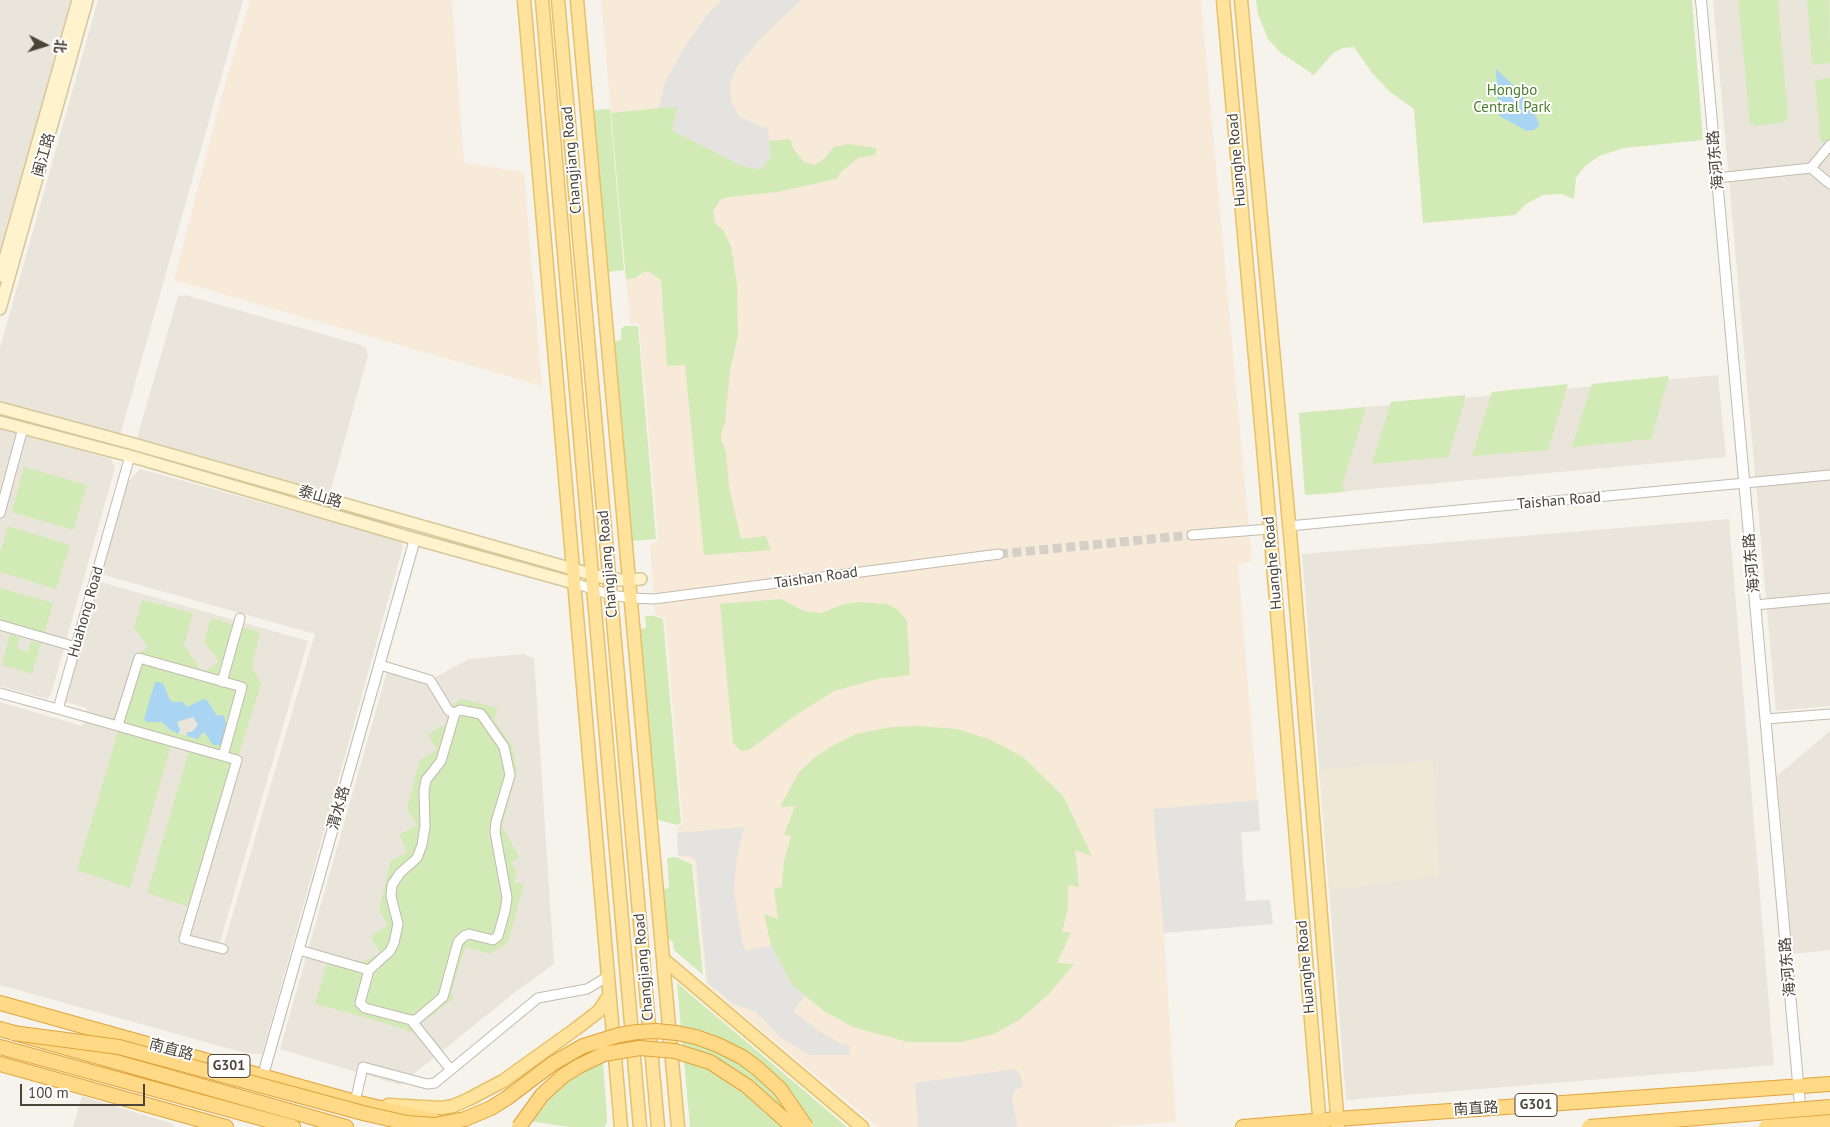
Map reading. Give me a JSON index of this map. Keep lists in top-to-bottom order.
{
  "streets": {
    "highway": ["南直路", "G301"],
    "main road": [
      "闽江路",
      "Changjiang Road",
      "Huanghe Road",
      "泰山路"
    ],
    "street": [
      "海河东路",
      "Taishan Road",
      "Huahong Road",
      "渭水路"
    ]
  },
  "crossings": [
    ["Changjiang Road", "泰山路"],
    ["Huanghe Road", "Taishan Road"],
    ["Huanghe Road", "南直路"],
    ["海河东路", "Taishan Road"],
    ["海河东路", "南直路"],
    ["泰山路", "Taishan Road"],
    ["泰山路", "Huahong Road"],
    ["泰山路", "渭水路"],
    ["渭水路", "南直路"]
  ],
  "parks": ["Hongbo Central Park"],
  "scale_bar": "100 m",
  "north": "right"
}
